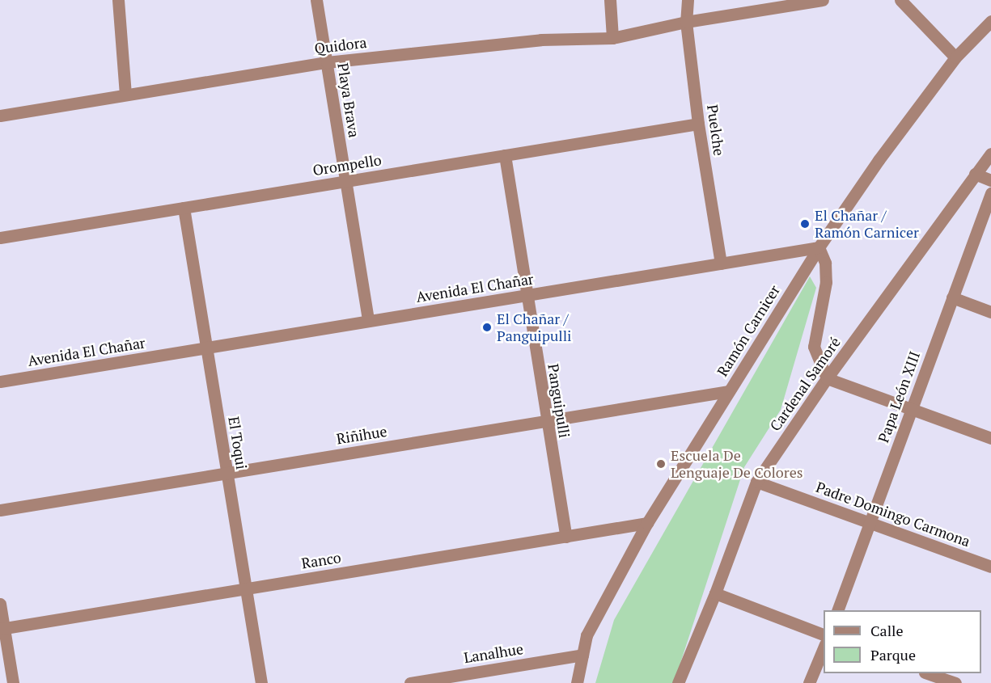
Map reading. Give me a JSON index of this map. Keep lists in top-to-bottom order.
{
  "streets": {
    "street": [
      "Quidora",
      "Playa Brava",
      "Puelche",
      "Orompello",
      "Avenida El Chañar",
      "Ramón Carnicer",
      "Cardenal Samoré",
      "Papa León XIII",
      "Panguipulli",
      "Riñihue",
      "El Toqui",
      "Padre Domingo Carmona",
      "Ranco",
      "Lanalhue"
    ]
  },
  "crossings": [
    ["Quidora", "Playa Brava"],
    ["Quidora", "Puelche"],
    ["Playa Brava", "Orompello"],
    ["Playa Brava", "Avenida El Chañar"],
    ["Puelche", "Orompello"],
    ["Puelche", "Avenida El Chañar"],
    ["Orompello", "Panguipulli"],
    ["Orompello", "El Toqui"],
    ["Avenida El Chañar", "Ramón Carnicer"],
    ["Avenida El Chañar", "Panguipulli"],
    ["Avenida El Chañar", "El Toqui"],
    ["Ramón Carnicer", "Riñihue"],
    ["Ramón Carnicer", "Ranco"],
    ["Ramón Carnicer", "Lanalhue"],
    ["Cardenal Samoré", "Padre Domingo Carmona"],
    ["Papa León XIII", "Padre Domingo Carmona"],
    ["Panguipulli", "Riñihue"],
    ["Panguipulli", "Ranco"],
    ["Riñihue", "El Toqui"],
    ["El Toqui", "Ranco"]
  ],
  "places": ["El Chañar / Ramón Carnicer", "El Chañar / Panguipulli", "Escuela De Lenguaje De Colores"],
  "legend": ["Calle", "Parque"]
}
